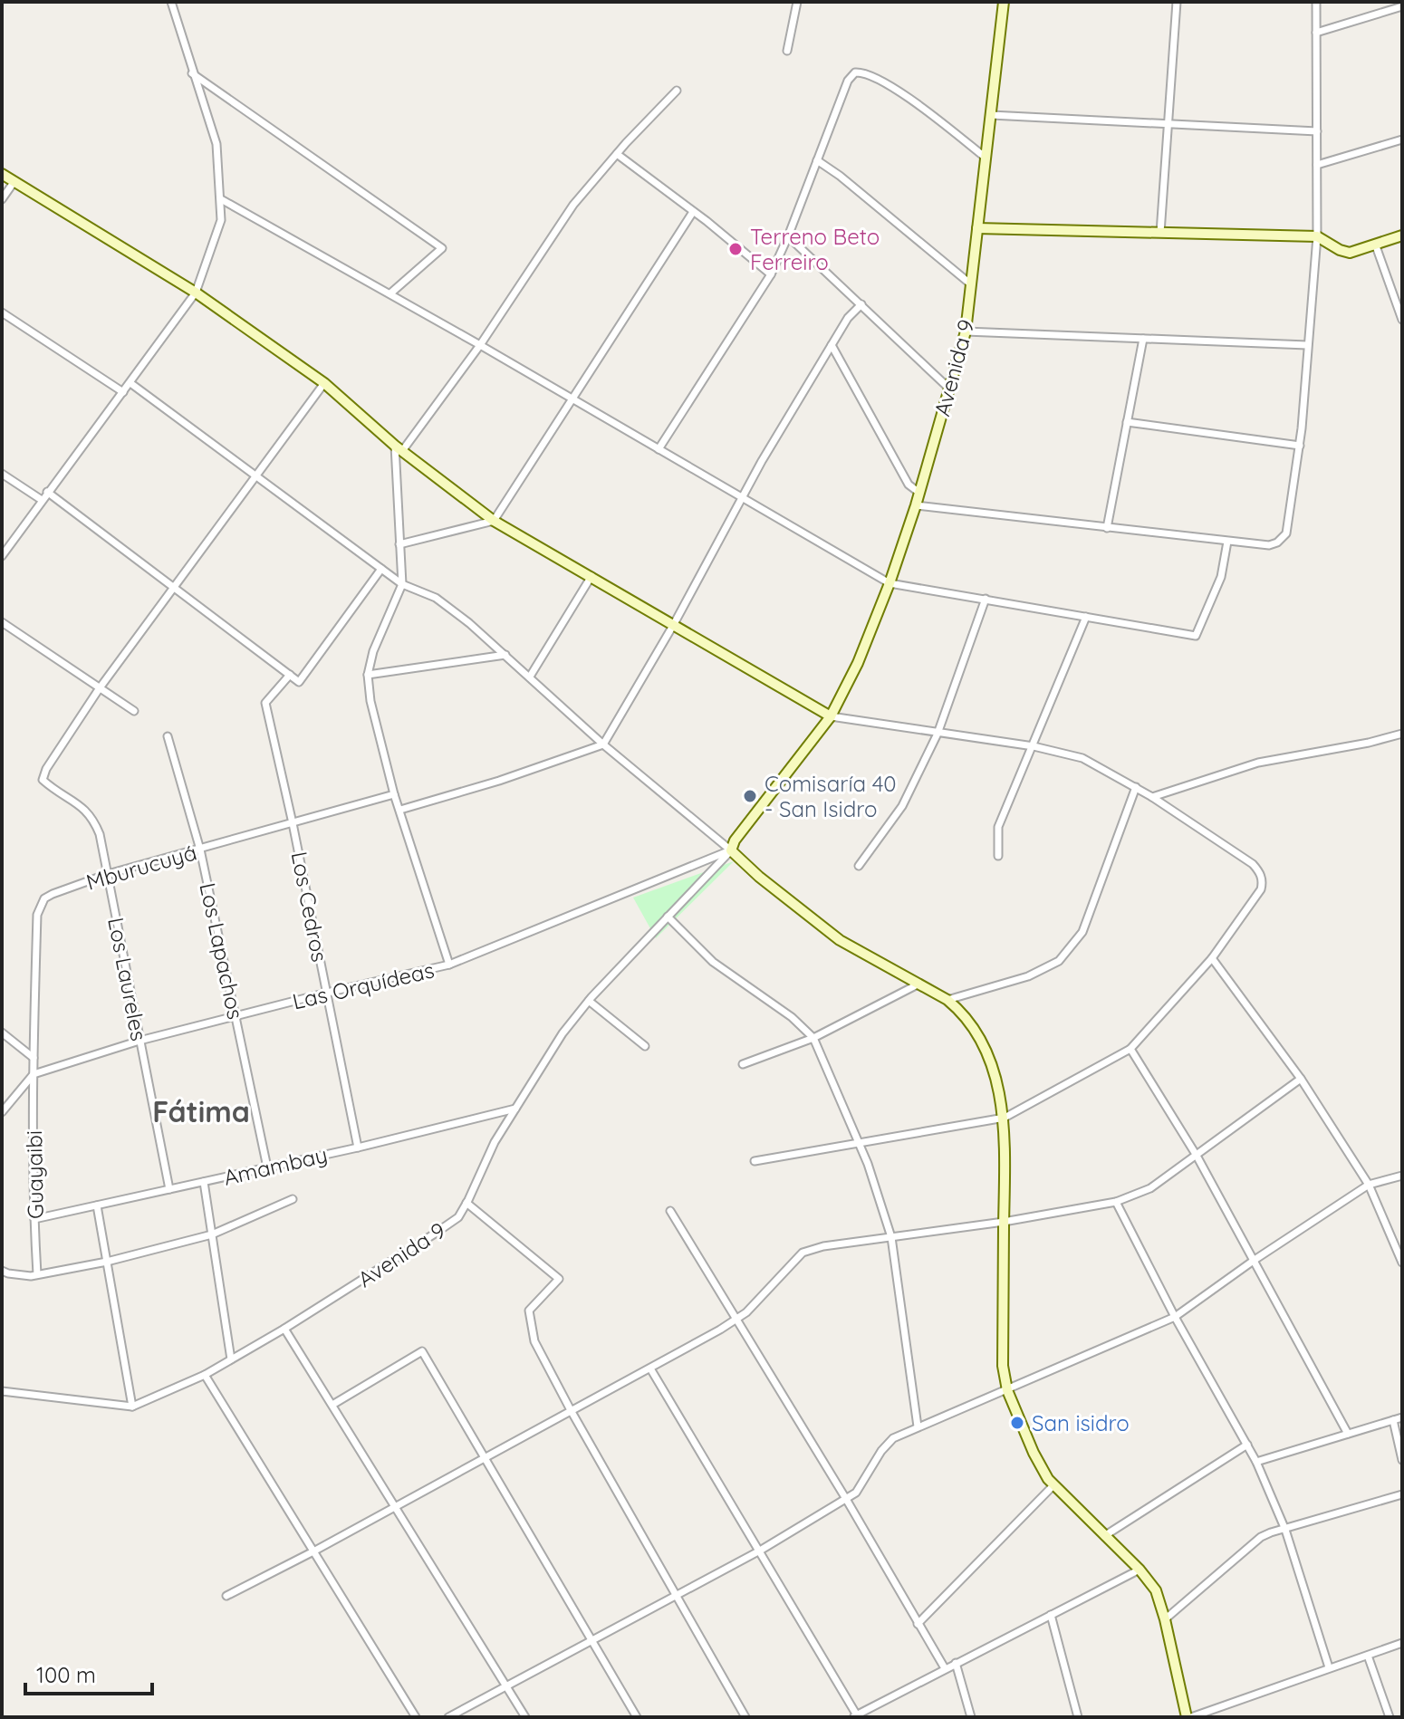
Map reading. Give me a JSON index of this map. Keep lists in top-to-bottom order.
{
  "streets": {
    "main road": ["Avenida 9"],
    "street": [
      "Mburucuyá",
      "Los Cedros",
      "Los Lapachos",
      "Los Laureles",
      "Las Orquídeas",
      "Amambay",
      "Guayaibi"
    ]
  },
  "crossings": [
    ["Avenida 9", "Las Orquídeas"],
    ["Avenida 9", "Amambay"],
    ["Mburucuyá", "Los Cedros"],
    ["Mburucuyá", "Los Lapachos"],
    ["Mburucuyá", "Los Laureles"],
    ["Mburucuyá", "Las Orquídeas"],
    ["Mburucuyá", "Guayaibi"],
    ["Los Cedros", "Las Orquídeas"],
    ["Los Cedros", "Amambay"],
    ["Los Lapachos", "Las Orquídeas"],
    ["Los Lapachos", "Amambay"],
    ["Los Laureles", "Las Orquídeas"],
    ["Los Laureles", "Amambay"],
    ["Las Orquídeas", "Guayaibi"],
    ["Amambay", "Guayaibi"]
  ],
  "districts": ["Fátima"],
  "places": ["Terreno Beto Ferreiro", "Comisaría 40 - San Isidro", "San isidro"],
  "scale_bar": "100 m"
}
